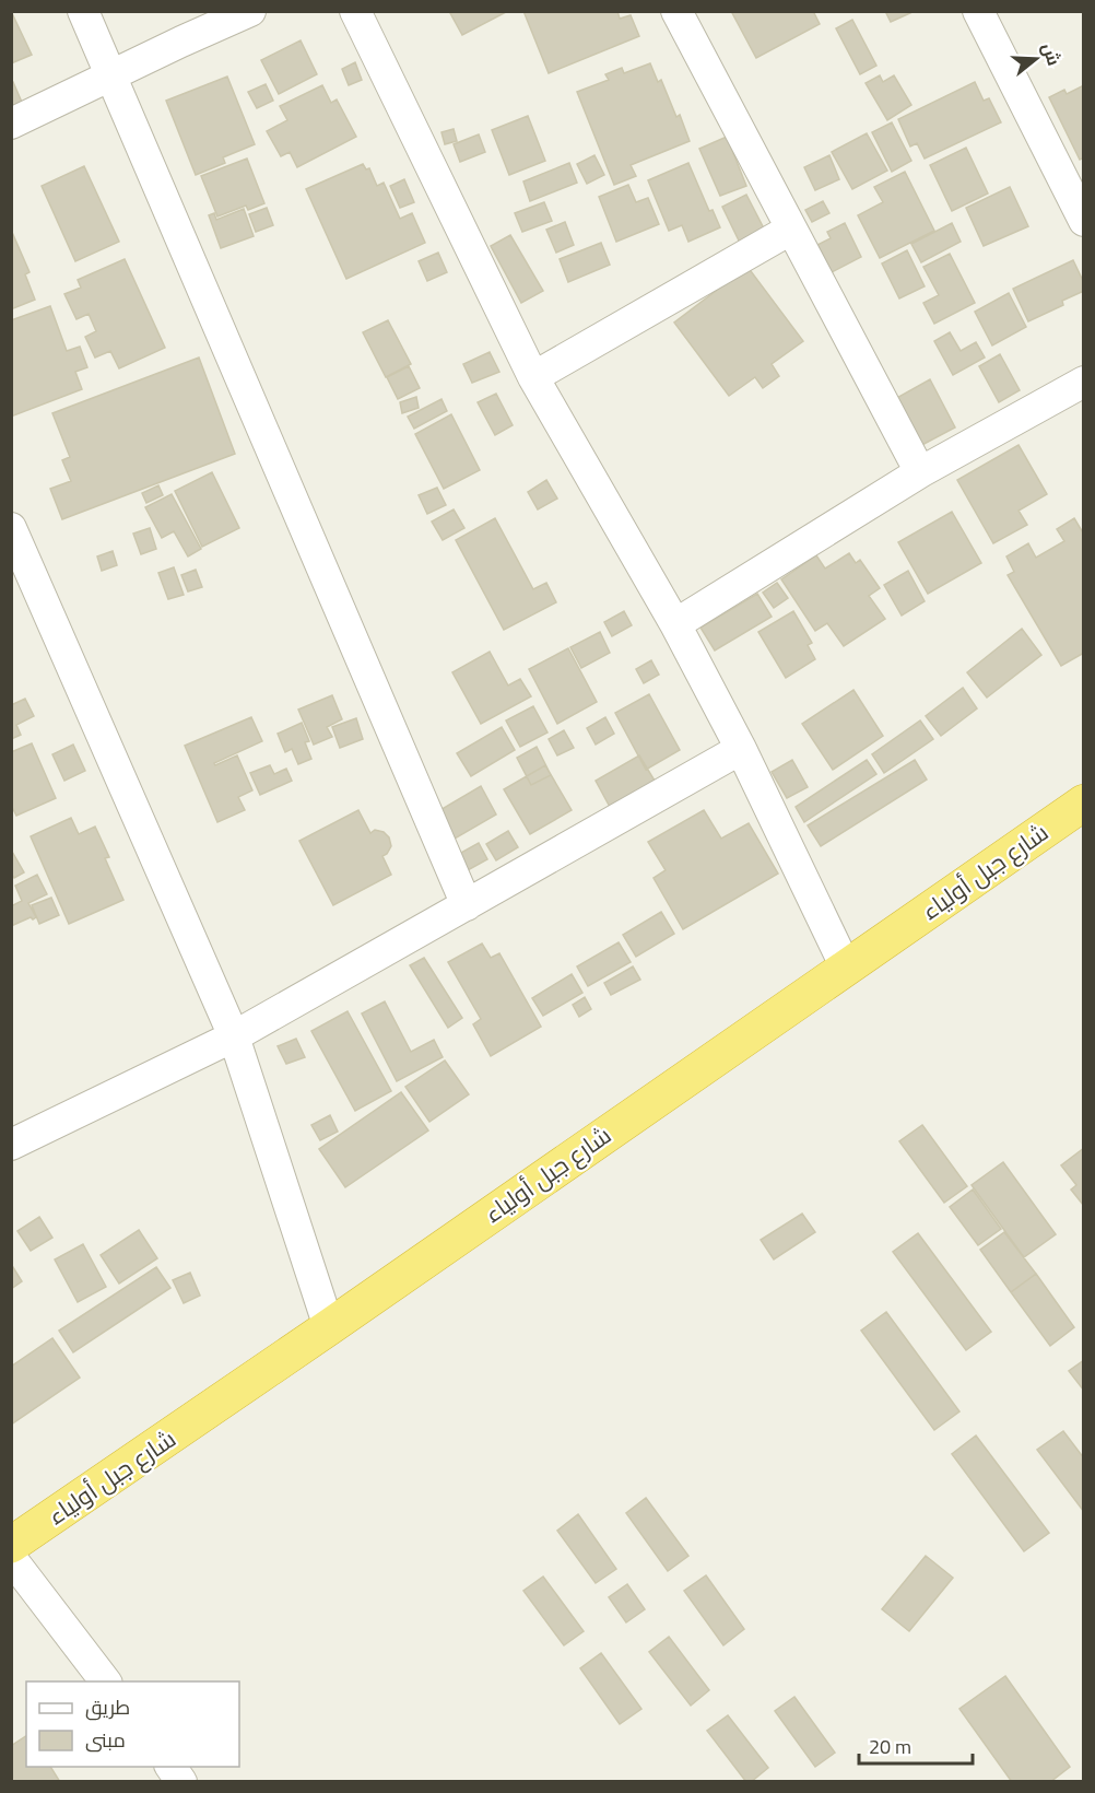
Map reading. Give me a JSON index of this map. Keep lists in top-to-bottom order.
{
  "streets": {
    "highway": ["شارع جبل أولياء"]
  },
  "legend": ["طريق", "مبنى"],
  "scale_bar": "20 m",
  "north": "right"
}
